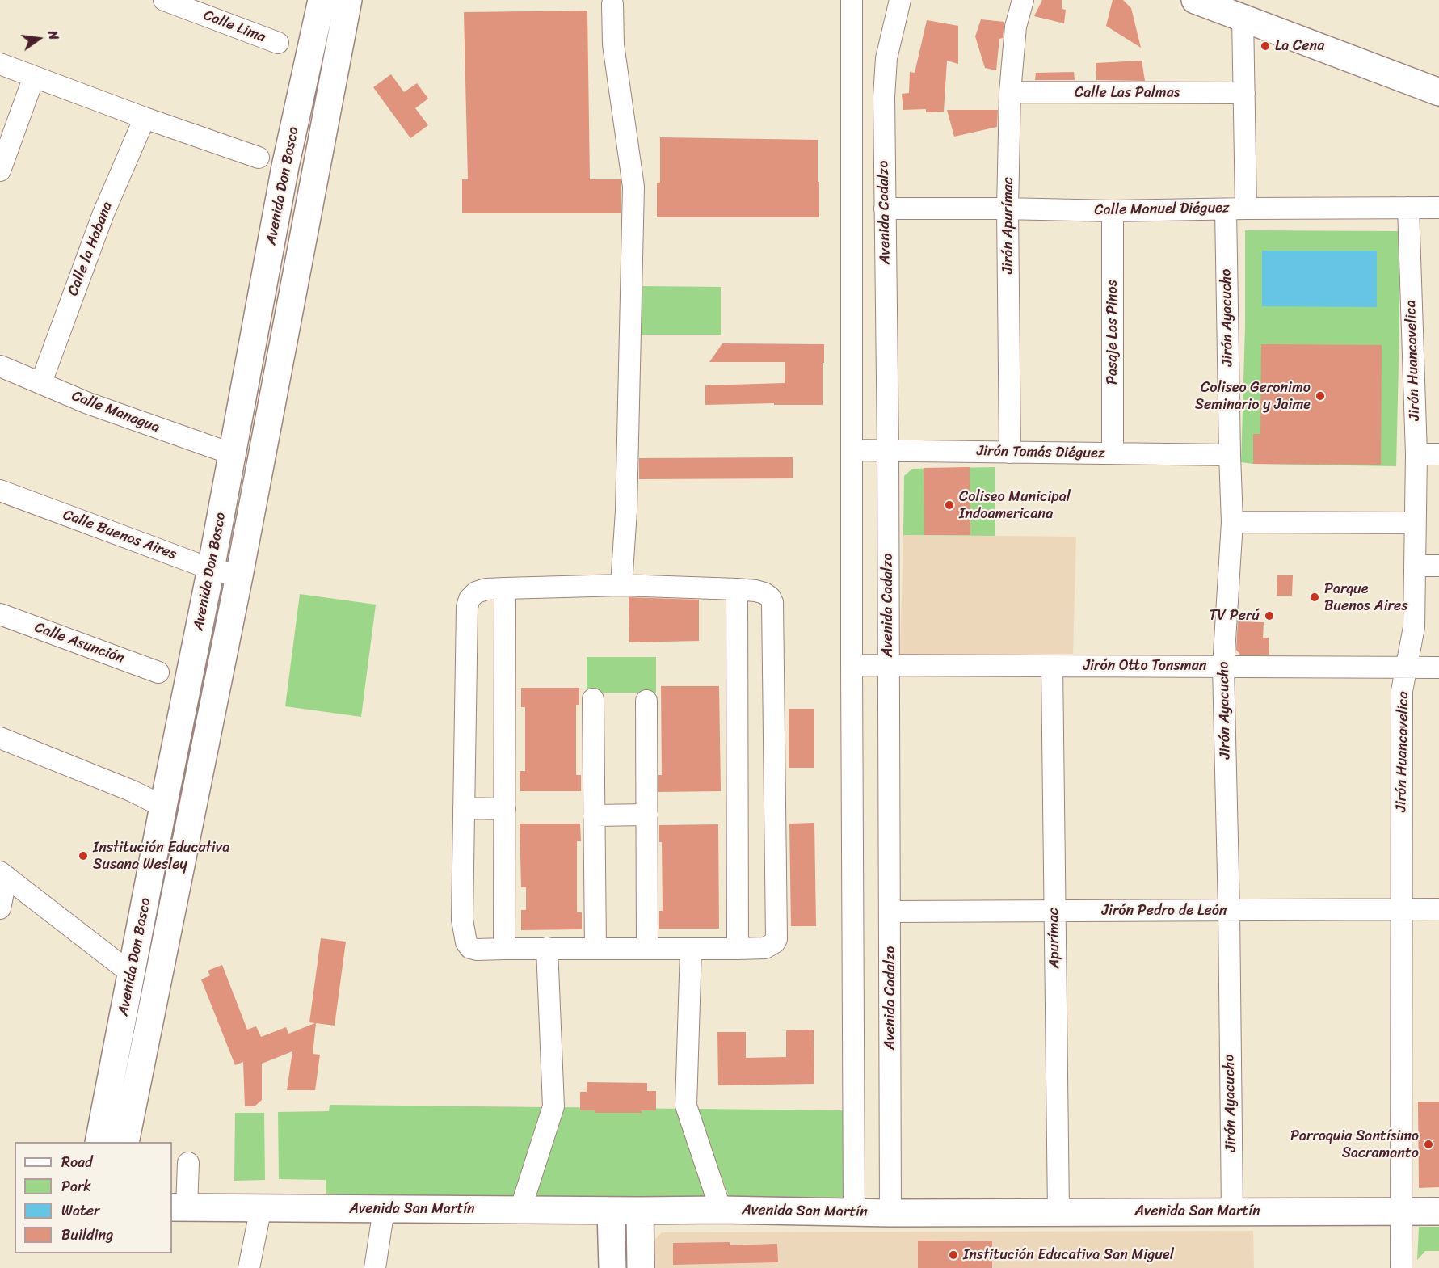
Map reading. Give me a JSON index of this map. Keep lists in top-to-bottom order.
{
  "streets": {
    "main road": ["Avenida Don Bosco", "Avenida San Martín"],
    "street": [
      "Calle Lima",
      "Calle Las Palmas",
      "Calle Manuel Diéguez",
      "Avenida Cadalzo",
      "Jirón Apurímac",
      "Calle la Habana",
      "Jirón Ayacucho",
      "Pasaje Los Pinos",
      "Jirón Huancavelica",
      "Calle Managua",
      "Jirón Tomás Diéguez",
      "Calle Buenos Aires",
      "Calle Asunción",
      "Jirón Otto Tonsman",
      "Jirón Pedro de León",
      "Apurímac"
    ]
  },
  "crossings": [
    ["Calle Las Palmas", "Jirón Apurímac"],
    ["Calle Las Palmas", "Jirón Ayacucho"],
    ["Avenida Don Bosco", "Calle Managua"],
    ["Avenida Don Bosco", "Calle Buenos Aires"],
    ["Calle Manuel Diéguez", "Avenida Cadalzo"],
    ["Calle Manuel Diéguez", "Jirón Apurímac"],
    ["Calle Manuel Diéguez", "Jirón Ayacucho"],
    ["Calle Manuel Diéguez", "Pasaje Los Pinos"],
    ["Calle Manuel Diéguez", "Jirón Huancavelica"],
    ["Avenida Cadalzo", "Jirón Tomás Diéguez"],
    ["Avenida Cadalzo", "Jirón Otto Tonsman"],
    ["Avenida Cadalzo", "Jirón Pedro de León"],
    ["Avenida Cadalzo", "Avenida San Martín"],
    ["Jirón Apurímac", "Jirón Tomás Diéguez"],
    ["Calle la Habana", "Calle Managua"],
    ["Jirón Ayacucho", "Jirón Tomás Diéguez"],
    ["Jirón Ayacucho", "Jirón Otto Tonsman"],
    ["Jirón Ayacucho", "Jirón Pedro de León"],
    ["Jirón Ayacucho", "Avenida San Martín"],
    ["Pasaje Los Pinos", "Jirón Tomás Diéguez"],
    ["Jirón Huancavelica", "Jirón Otto Tonsman"],
    ["Jirón Huancavelica", "Jirón Pedro de León"],
    ["Jirón Huancavelica", "Avenida San Martín"],
    ["Jirón Otto Tonsman", "Apurímac"],
    ["Jirón Pedro de León", "Apurímac"],
    ["Apurímac", "Avenida San Martín"]
  ],
  "places": [
    "La Cena",
    "Coliseo Geronimo Seminario y Jaime",
    "Coliseo Municipal Indoamericana",
    "Parque Buenos Aires",
    "TV Perú",
    "Institución Educativa Susana Wesley",
    "Parroquia Santísimo Sacramanto",
    "Institución Educativa San Miguel"
  ],
  "legend": [
    "Road",
    "Park",
    "Water",
    "Building"
  ],
  "north": "right"
}
